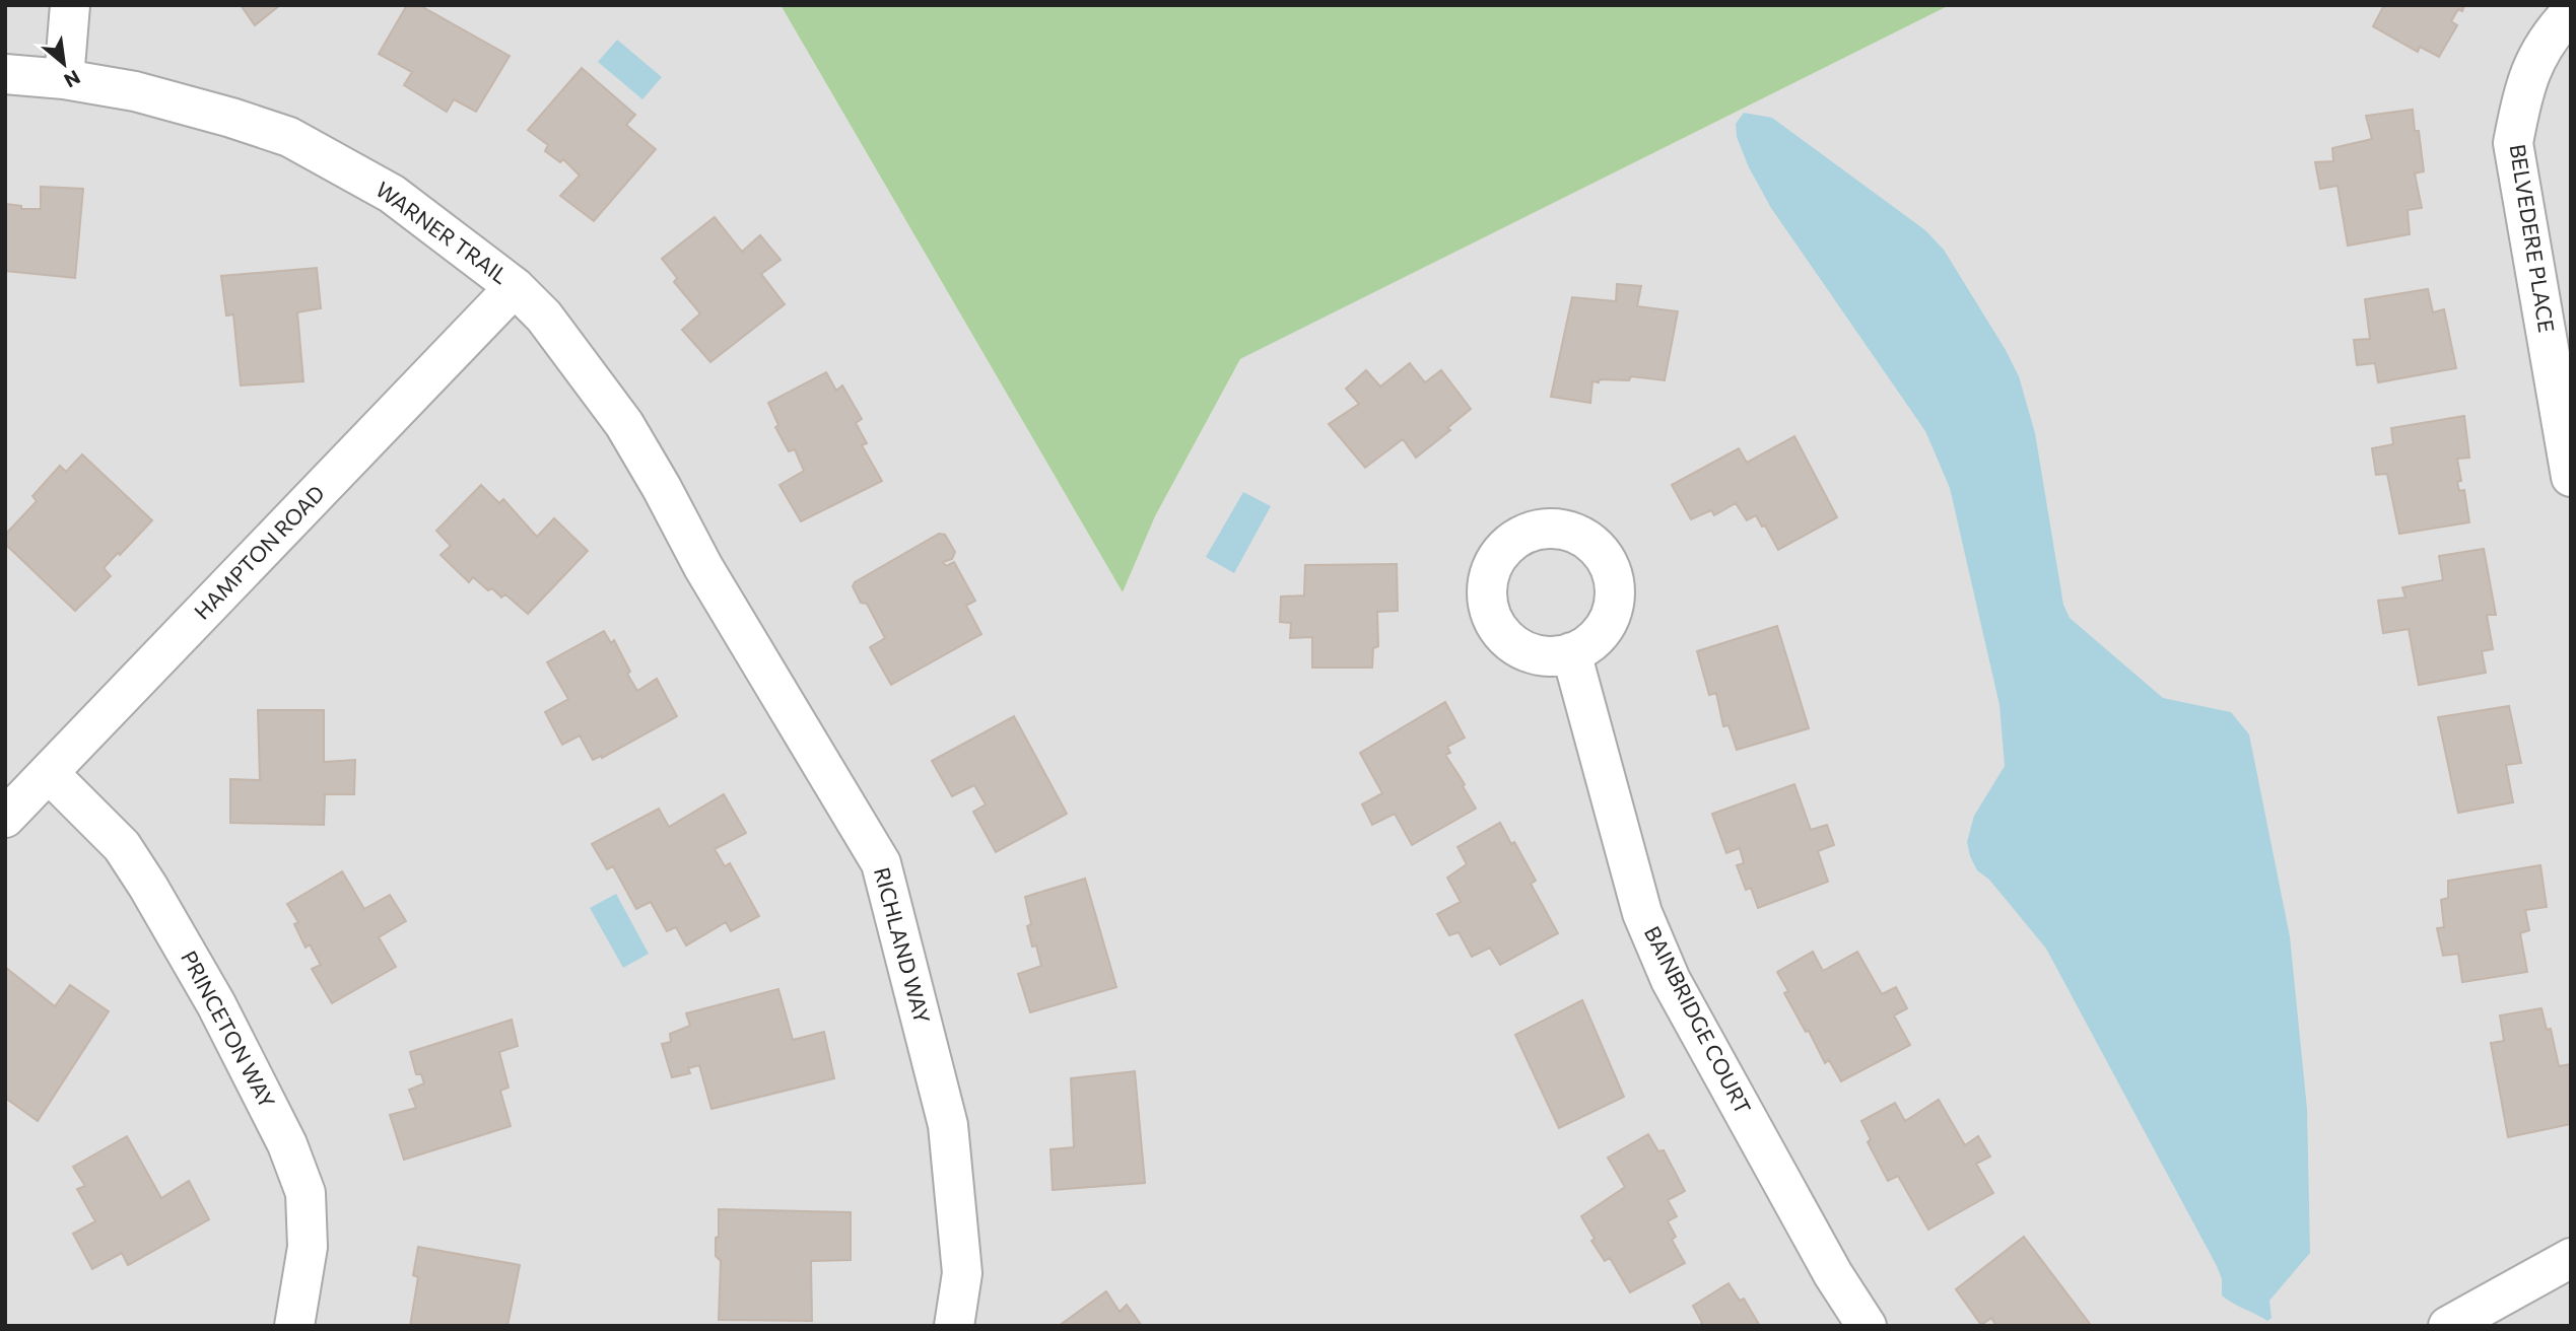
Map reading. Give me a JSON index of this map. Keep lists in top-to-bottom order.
{
  "streets": {
    "street": [
      "WARNER TRAIL",
      "BELVEDERE PLACE",
      "HAMPTON ROAD",
      "RICHLAND WAY",
      "BAINBRIDGE COURT",
      "PRINCETON WAY"
    ]
  },
  "crossings": [
    ["WARNER TRAIL", "HAMPTON ROAD"],
    ["WARNER TRAIL", "RICHLAND WAY"],
    ["HAMPTON ROAD", "PRINCETON WAY"]
  ],
  "north": "bottom right"
}
